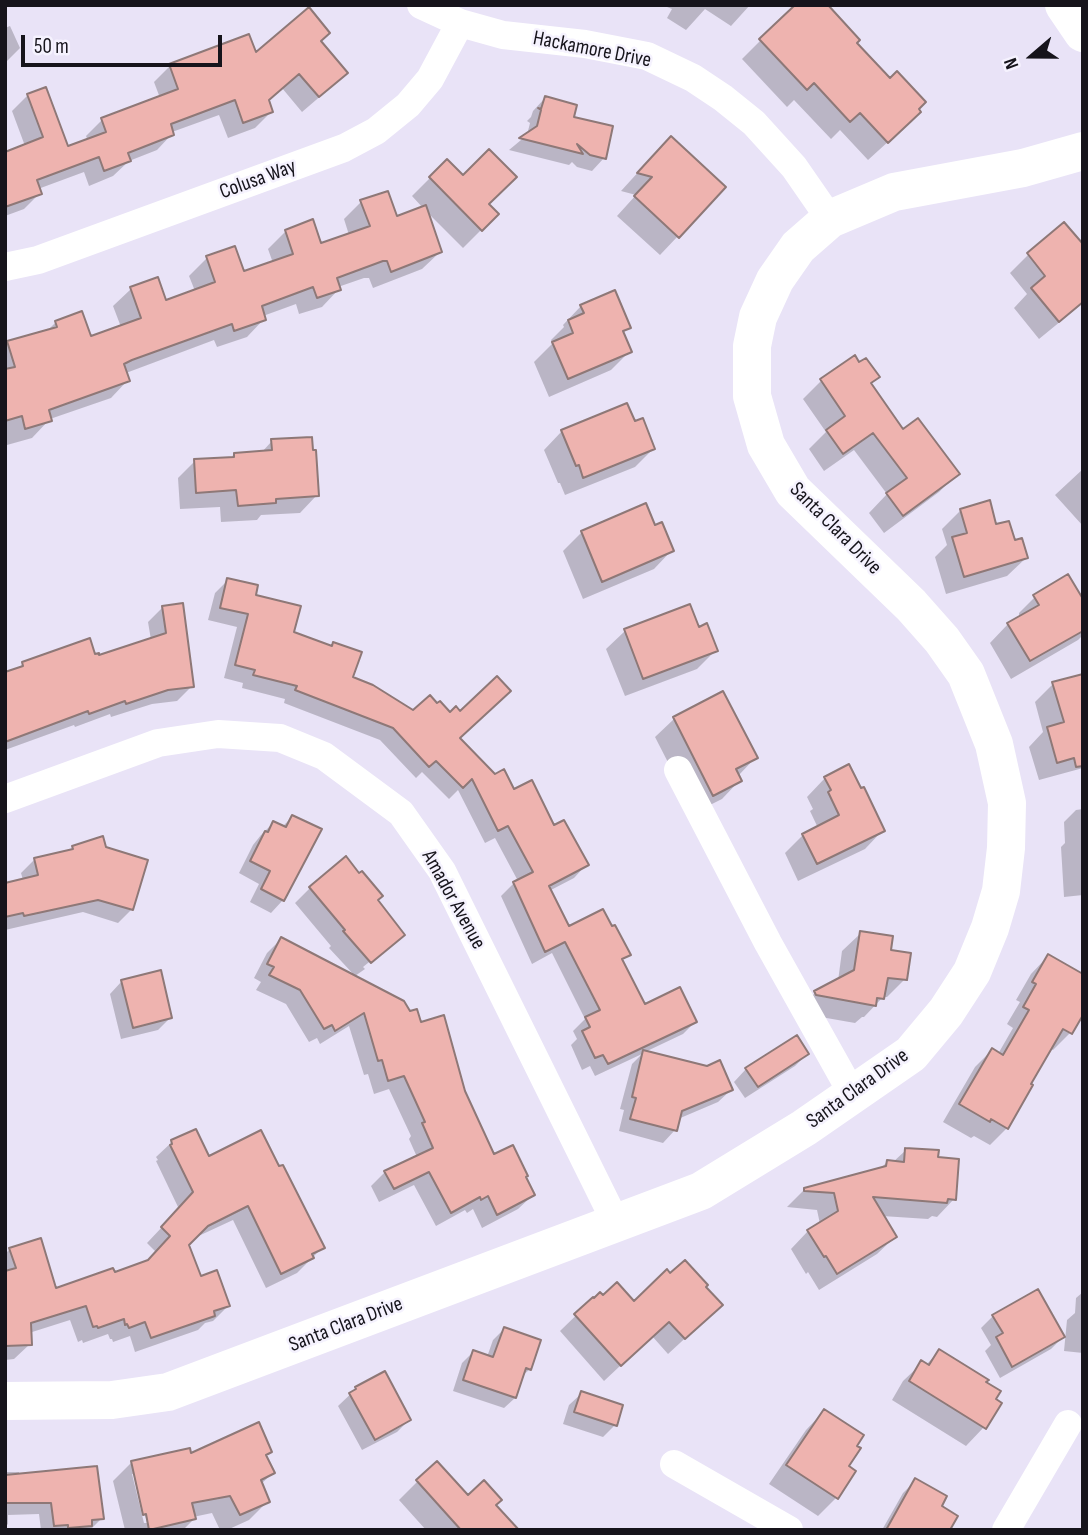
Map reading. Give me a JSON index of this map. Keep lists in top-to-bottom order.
{
  "streets": {
    "street": [
      "Hackamore Drive",
      "Colusa Way",
      "Santa Clara Drive",
      "Amador Avenue"
    ]
  },
  "crossings": [
    ["Hackamore Drive", "Colusa Way"],
    ["Hackamore Drive", "Santa Clara Drive"],
    ["Santa Clara Drive", "Amador Avenue"]
  ],
  "scale_bar": "50 m",
  "north": "left"
}
